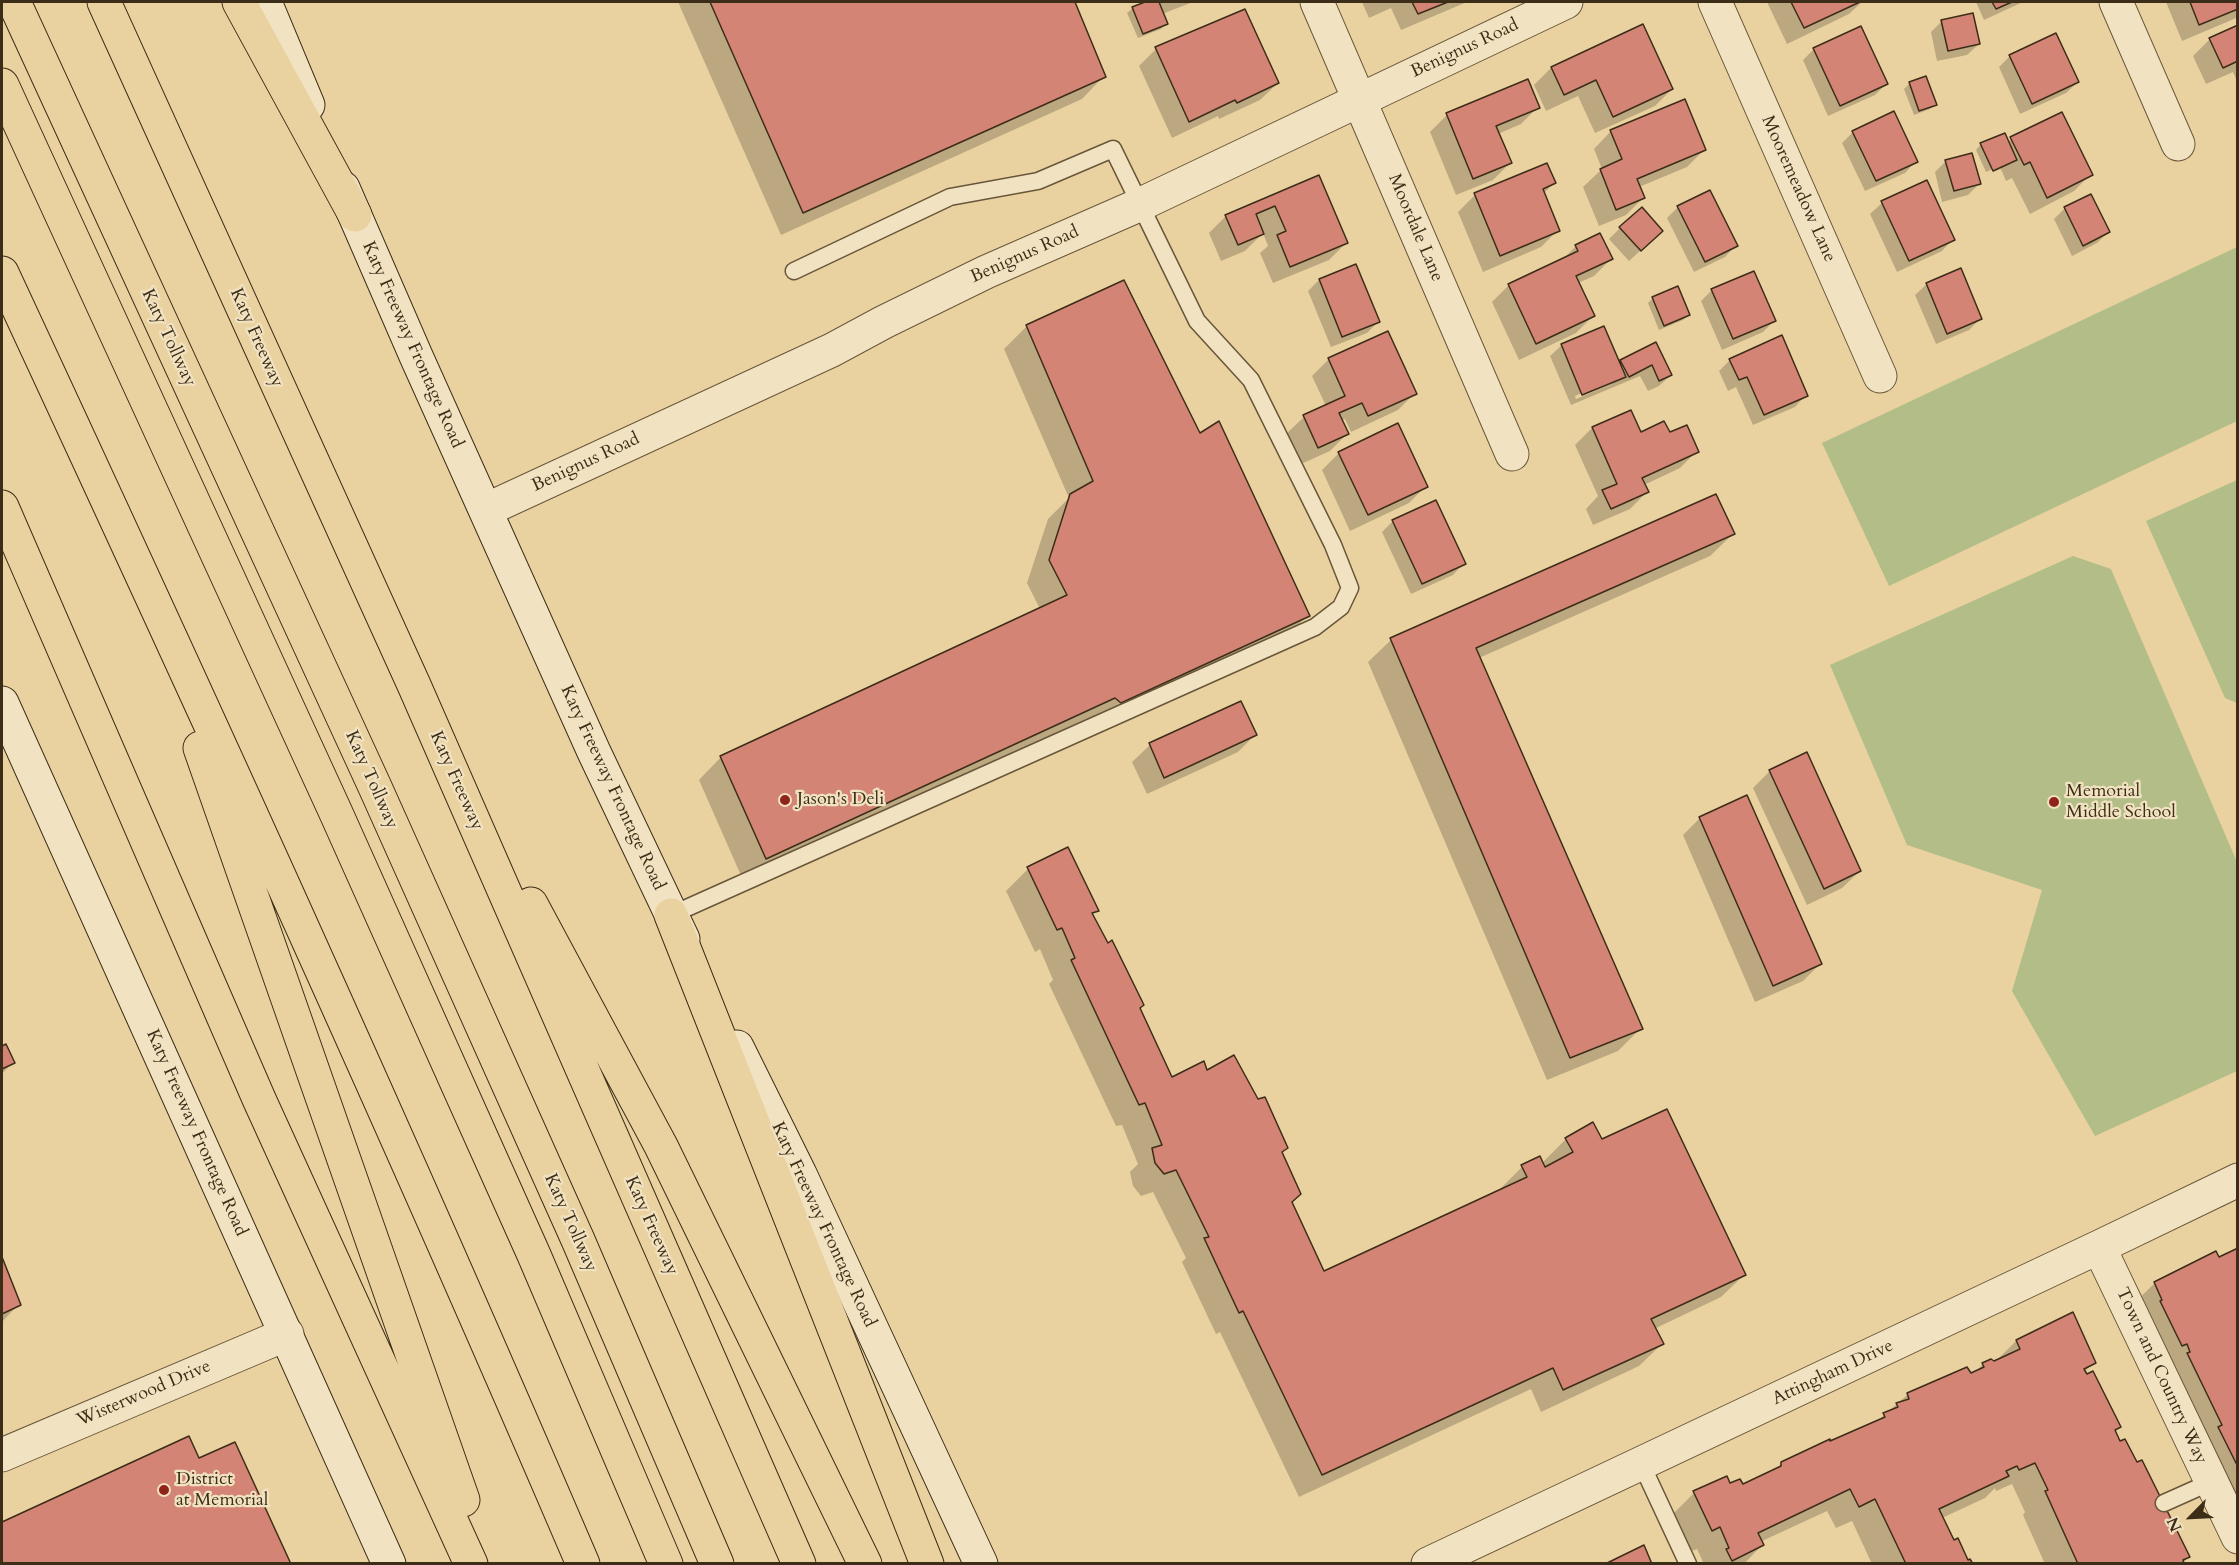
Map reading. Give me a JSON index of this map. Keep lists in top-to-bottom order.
{
  "streets": {
    "highway": ["Katy Tollway", "Katy Freeway"],
    "street": [
      "Benignus Road",
      "Mooremeadow Lane",
      "Moordale Lane",
      "Katy Freeway Frontage Road",
      "Attingham Drive",
      "Town and Country Way",
      "Wisterwood Drive"
    ]
  },
  "crossings": [
    ["Benignus Road", "Moordale Lane"],
    ["Benignus Road", "Katy Freeway Frontage Road"],
    ["Katy Freeway Frontage Road", "Wisterwood Drive"],
    ["Attingham Drive", "Town and Country Way"]
  ],
  "places": ["Jason's Deli", "Memorial Middle School", "District at Memorial"],
  "north": "bottom left"
}
